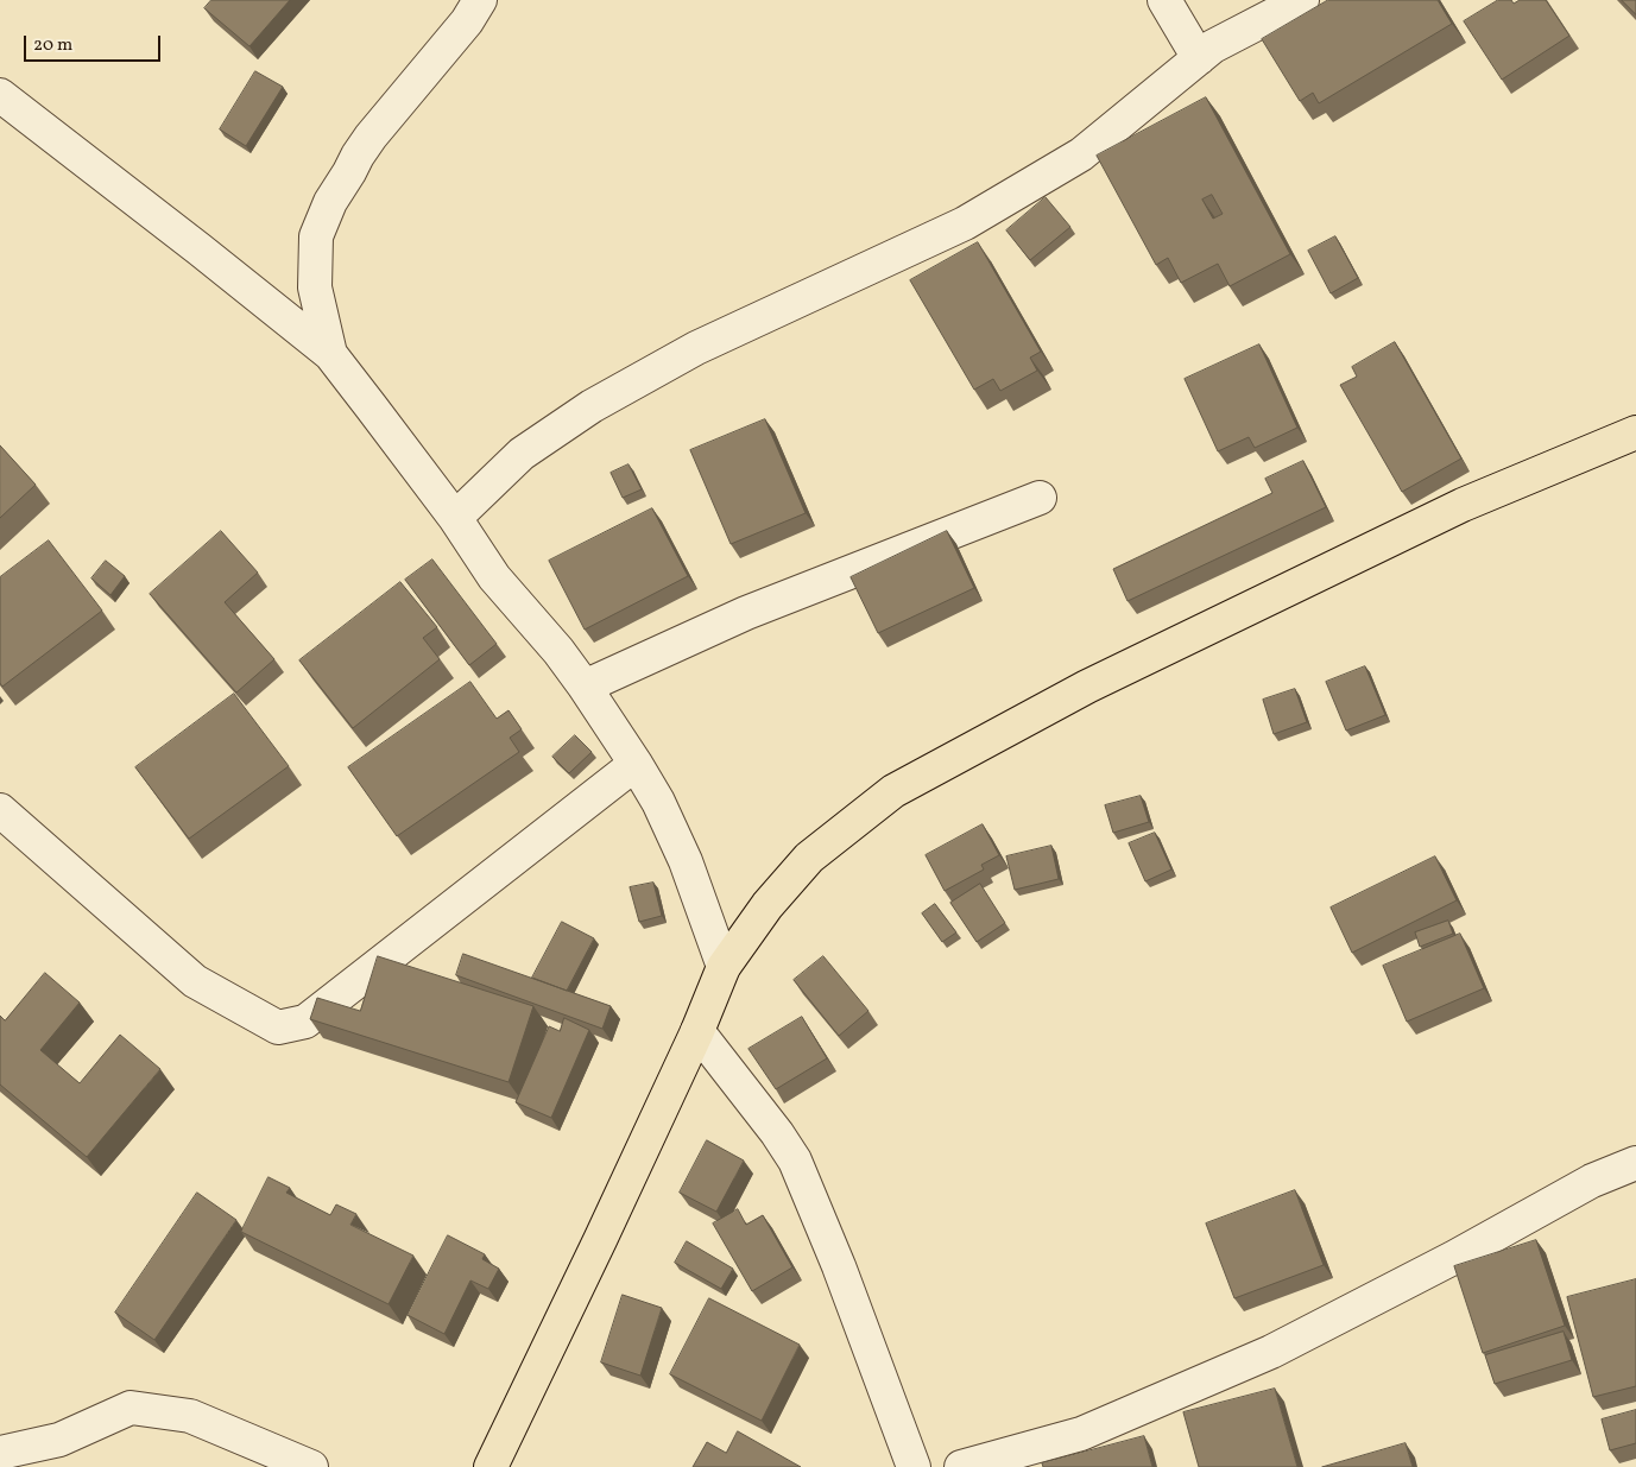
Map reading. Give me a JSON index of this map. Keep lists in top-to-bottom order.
{
  "scale_bar": "20 m"
}
